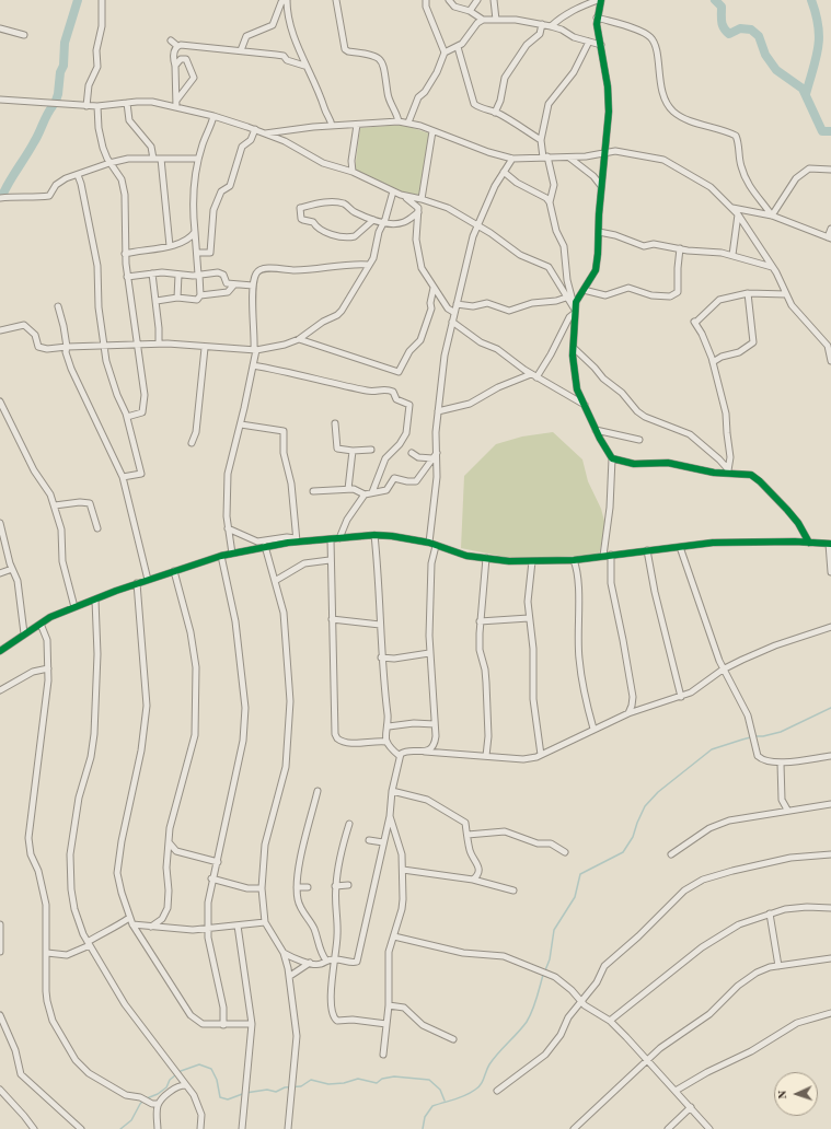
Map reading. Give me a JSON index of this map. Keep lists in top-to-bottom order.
{
  "north": "left"
}
